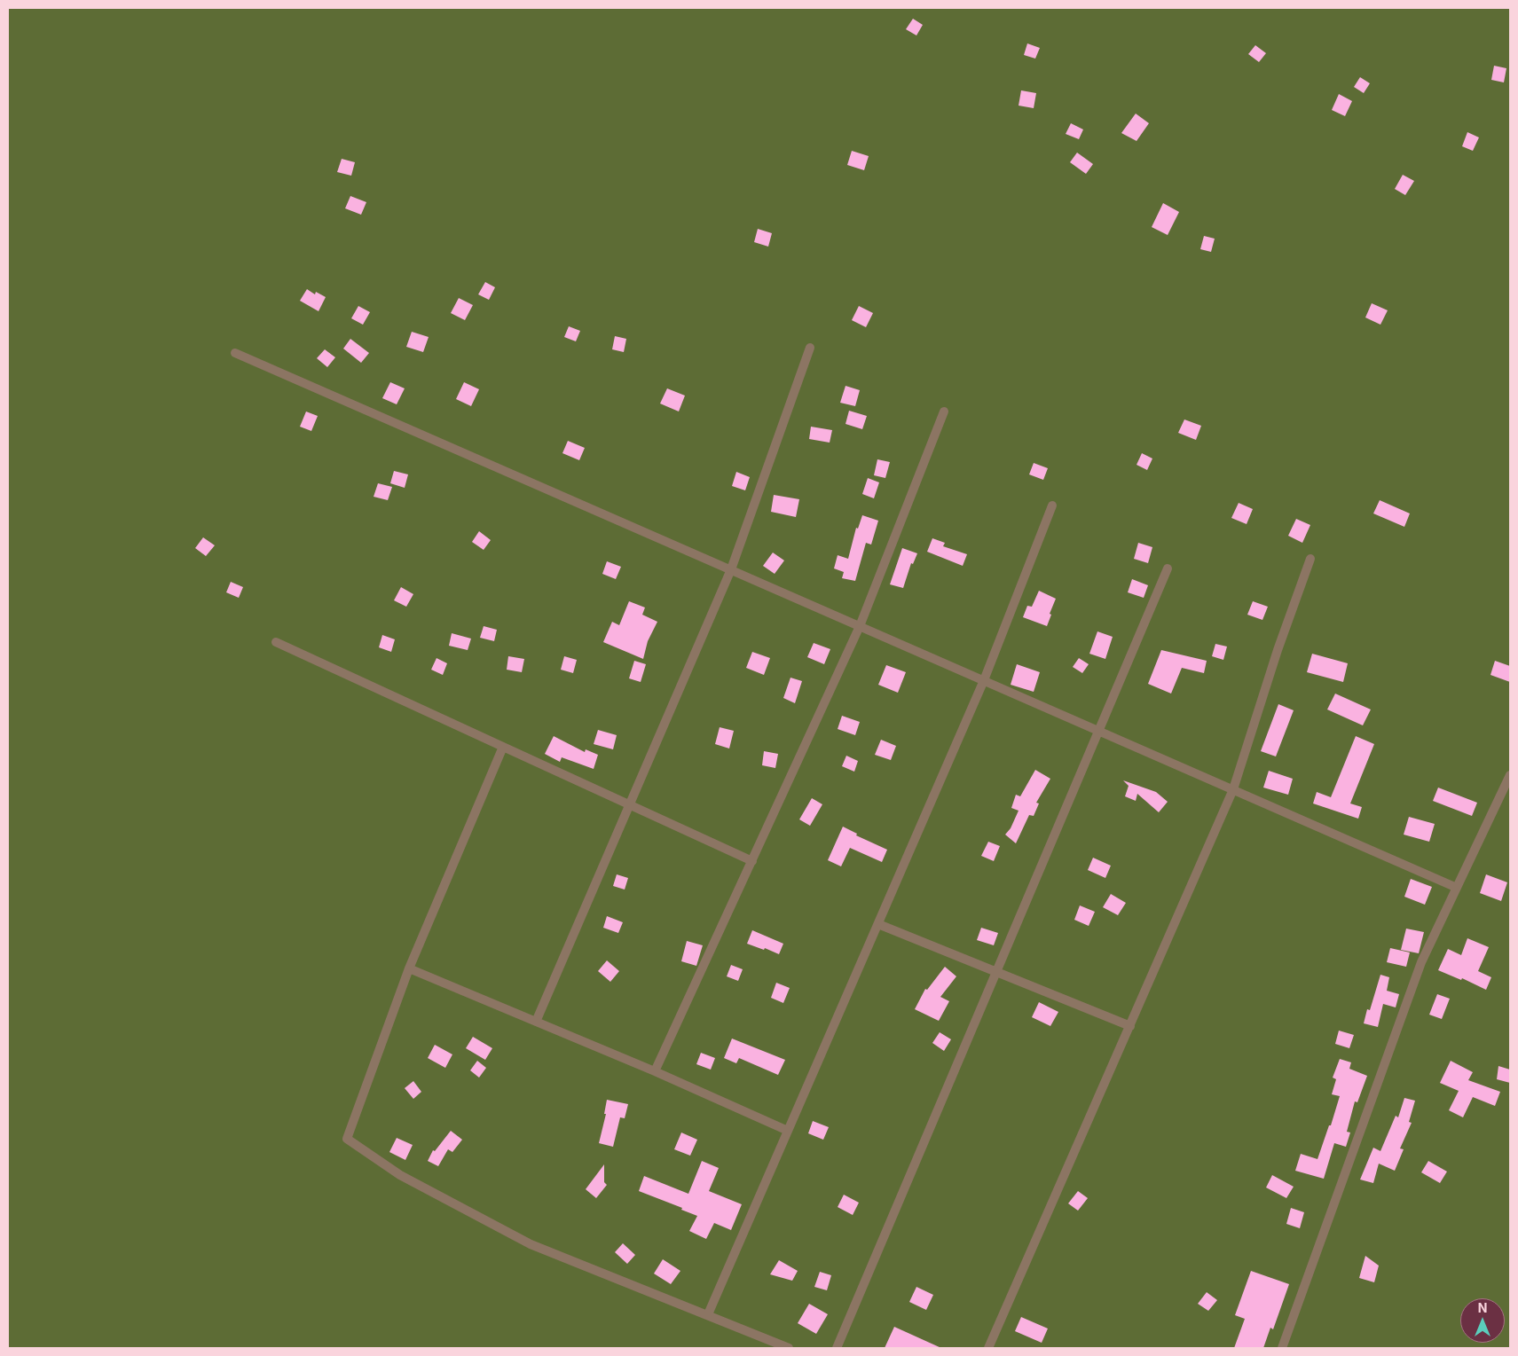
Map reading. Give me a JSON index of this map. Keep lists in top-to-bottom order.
{
  "north": "top"
}
